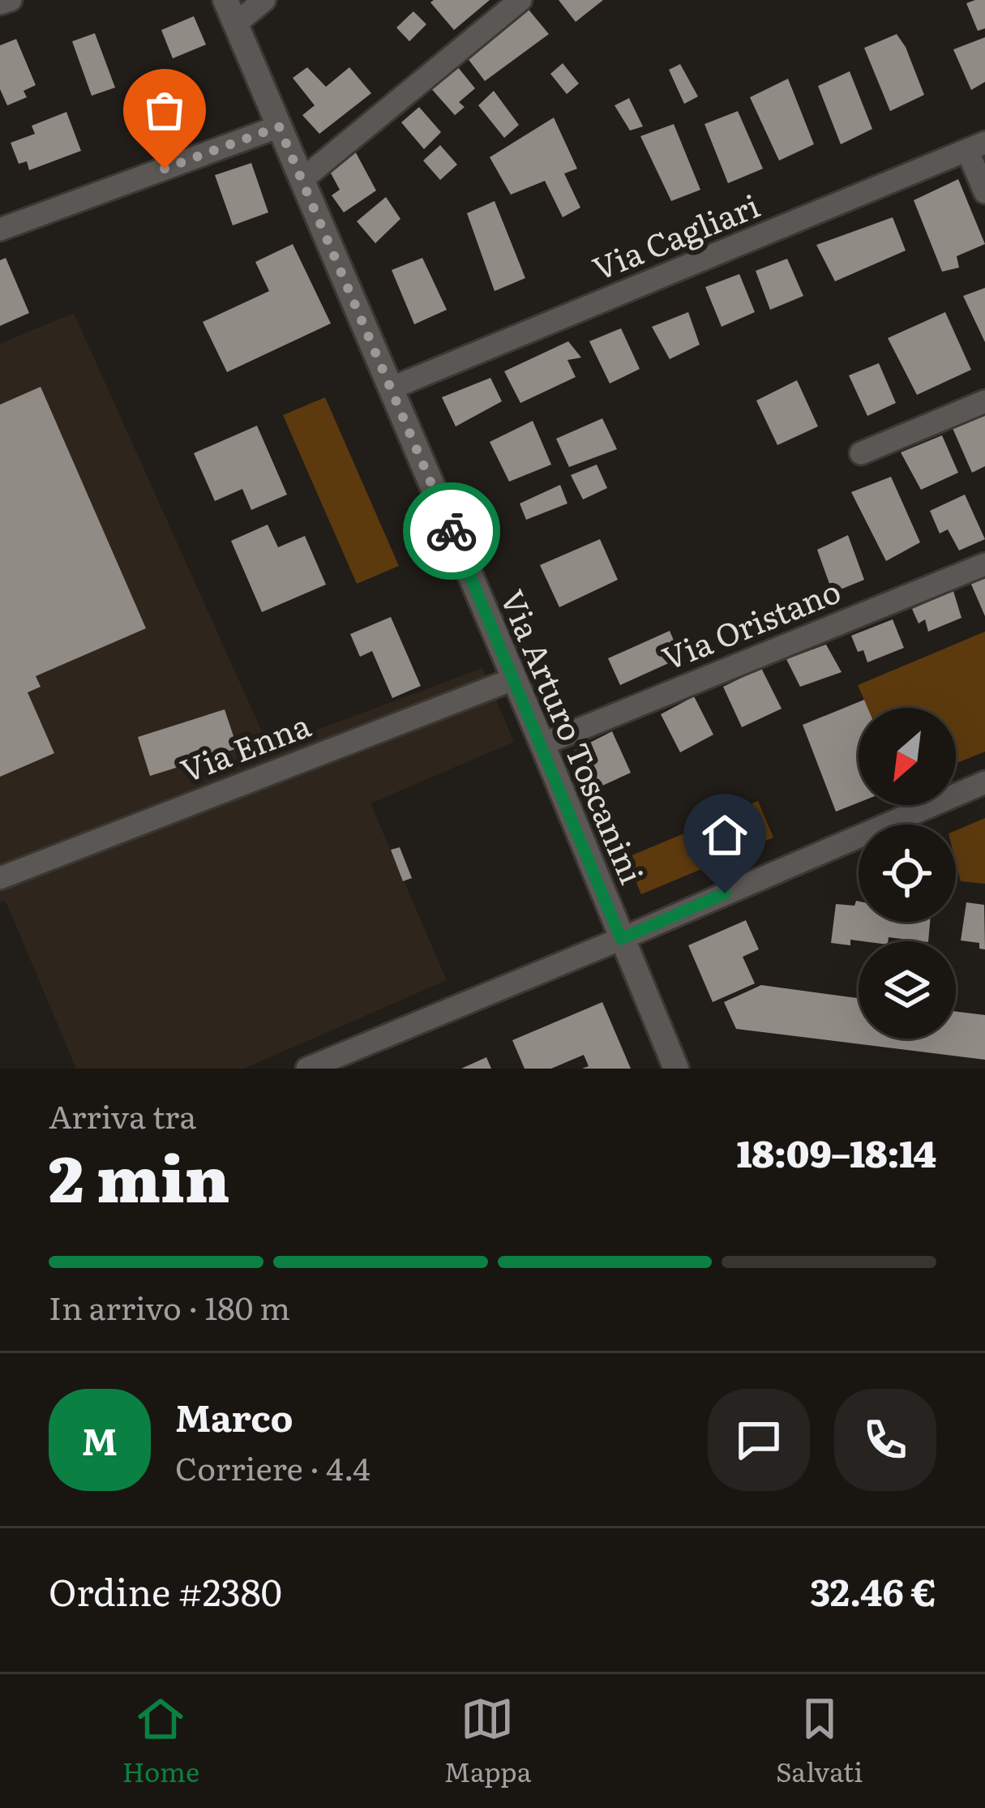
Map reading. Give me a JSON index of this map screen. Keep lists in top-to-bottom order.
{
  "streets": {
    "street": [
      "Via Cagliari",
      "Via Oristano",
      "Via Arturo Toscanini",
      "Via Enna"
    ]
  },
  "crossings": [
    ["Via Cagliari", "Via Arturo Toscanini"],
    ["Via Oristano", "Via Arturo Toscanini"],
    ["Via Arturo Toscanini", "Via Enna"]
  ],
  "north": "bottom left",
  "page": {
    "heading": ["2 min", "Arriva tra", "18:09–18:14"],
    "panel": [
      "Marco",
      "Corriere · 4.4",
      "Ordine #2380",
      "32.46 €"
    ],
    "bar": "In arrivo · 180 m",
    "round": "M",
    "tabs": ["Home", "Mappa", "Salvati"]
  }
}
